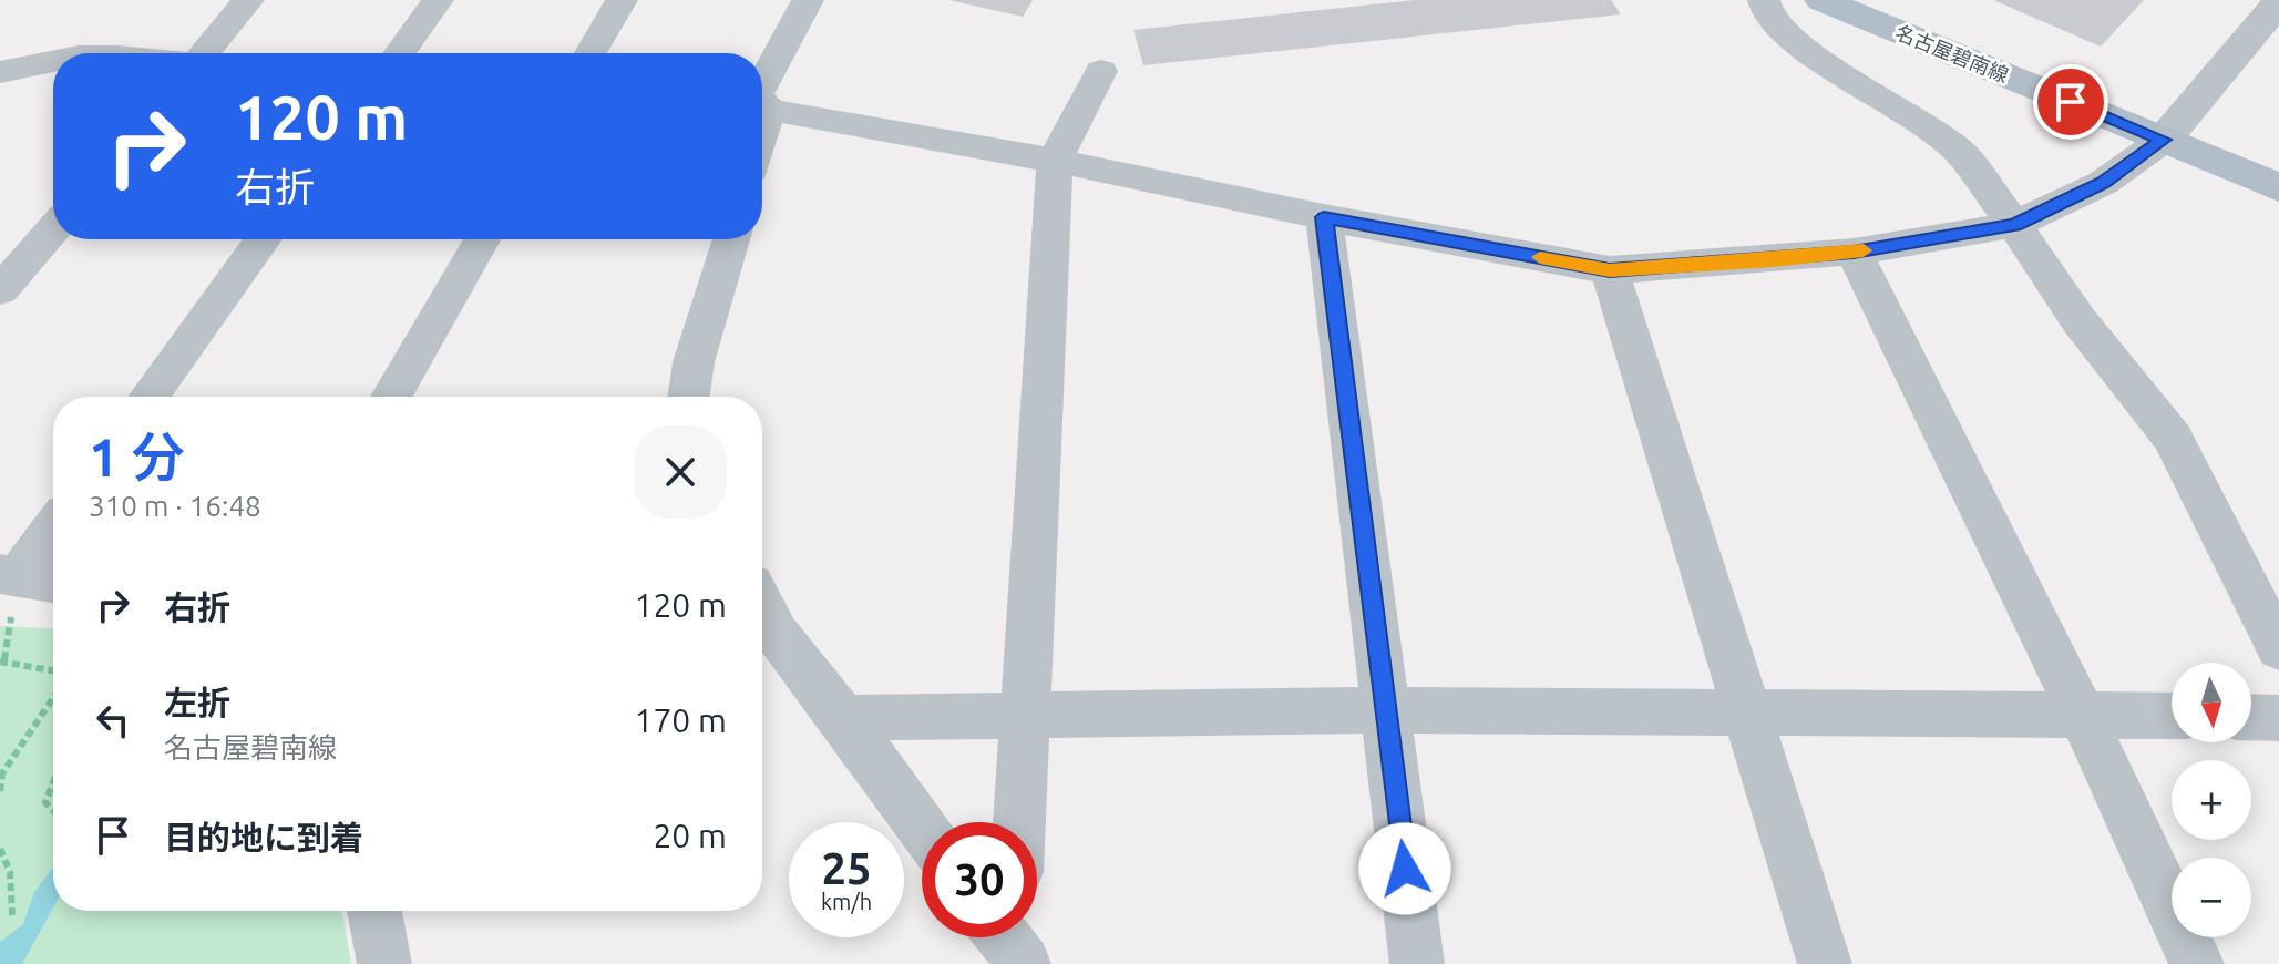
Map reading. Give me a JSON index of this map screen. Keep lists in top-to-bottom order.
{
  "streets": {
    "main road": ["名古屋碧南線"]
  },
  "north": "bottom",
  "page": {
    "turn": ["120 m", "右折"],
    "heading": ["1 分", "310 m · 16:48"],
    "list": [
      {
        "name": "右折",
        "value": "120 m"
      },
      {
        "name": "左折",
        "note": "名古屋碧南線",
        "value": "170 m"
      },
      {
        "name": "目的地に到着",
        "value": "20 m"
      }
    ],
    "map_buttons": ["+", "−"],
    "speed": "25 km/h",
    "limit": "30"
  }
}
